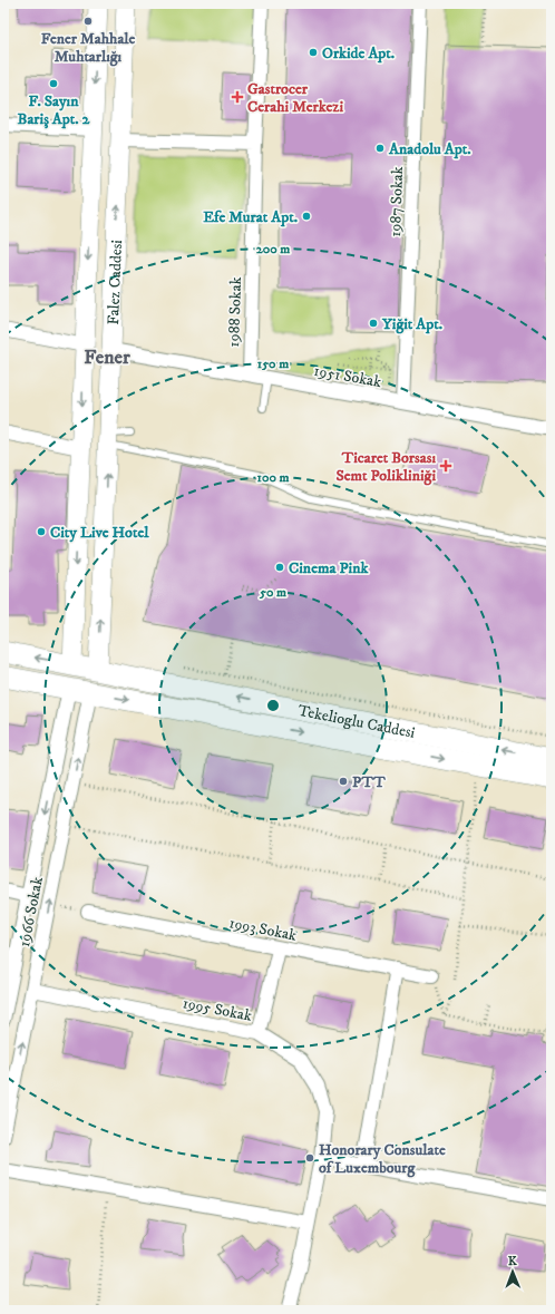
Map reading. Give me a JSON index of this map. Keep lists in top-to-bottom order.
{
  "streets": {
    "main road": ["Tekelioglu Caddesi"],
    "street": [
      "1987 Sokak",
      "Falez Caddesi",
      "1988 Sokak",
      "1951 Sokak",
      "1966 Sokak",
      "1993 Sokak",
      "1995 Sokak"
    ]
  },
  "crossings": [
    ["1987 Sokak", "1951 Sokak"],
    ["Falez Caddesi", "1951 Sokak"],
    ["Falez Caddesi", "Tekelioglu Caddesi"],
    ["1988 Sokak", "1951 Sokak"],
    ["Tekelioglu Caddesi", "1966 Sokak"],
    ["1966 Sokak", "1995 Sokak"]
  ],
  "districts": ["Fener"],
  "places": {
    "other": [
      "Fener Mahhale Muhtarlığı",
      "Orkide Apt.",
      "F. Sayın Bariş Apt. 2",
      "Anadolu Apt.",
      "Efe Murat Apt.",
      "Yiğit Apt.",
      "City Live Hotel",
      "Cinema Pink",
      "PTT",
      "Honorary Consulate of Luxembourg"
    ],
    "health": ["Gastrocer Cerahi Merkezi", "Ticaret Borsası Semt Polikliniği"]
  },
  "north": "top",
  "rings": [
    "200 m",
    "150 m",
    "100 m",
    "50 m"
  ]
}
